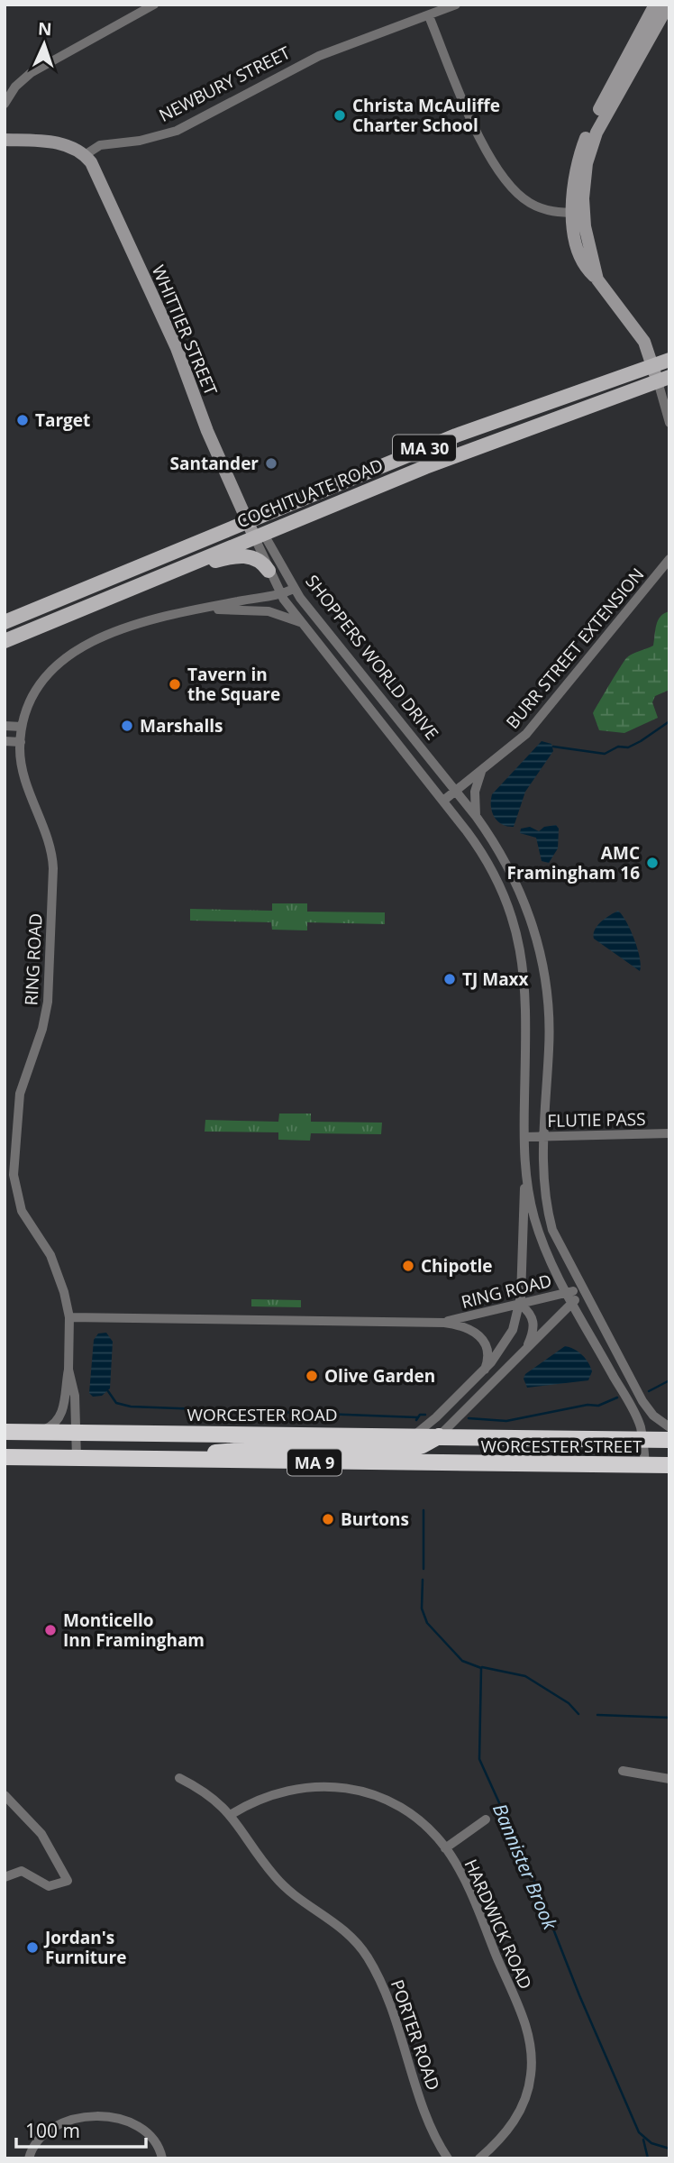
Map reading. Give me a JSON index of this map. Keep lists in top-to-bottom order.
{
  "streets": {
    "highway": ["WORCESTER ROAD", "WORCESTER STREET", "MA 9"],
    "main road": ["MA 30", "COCHITUATE ROAD"],
    "street": [
      "NEWBURY STREET",
      "WHITTIER STREET",
      "BURR STREET EXTENSION",
      "SHOPPERS WORLD DRIVE",
      "RING ROAD",
      "FLUTIE PASS",
      "HARDWICK ROAD",
      "PORTER ROAD"
    ]
  },
  "crossings": [
    ["NEWBURY STREET", "WHITTIER STREET"],
    ["WHITTIER STREET", "COCHITUATE ROAD"],
    ["WHITTIER STREET", "SHOPPERS WORLD DRIVE"],
    ["COCHITUATE ROAD", "SHOPPERS WORLD DRIVE"],
    ["BURR STREET EXTENSION", "SHOPPERS WORLD DRIVE"],
    ["SHOPPERS WORLD DRIVE", "RING ROAD"],
    ["SHOPPERS WORLD DRIVE", "FLUTIE PASS"],
    ["SHOPPERS WORLD DRIVE", "WORCESTER ROAD"],
    ["SHOPPERS WORLD DRIVE", "WORCESTER STREET"],
    ["RING ROAD", "WORCESTER ROAD"],
    ["RING ROAD", "MA 9"],
    ["WORCESTER ROAD", "WORCESTER STREET"],
    ["WORCESTER STREET", "MA 9"],
    ["HARDWICK ROAD", "PORTER ROAD"]
  ],
  "water": ["Bannister Brook"],
  "places": [
    "Christa McAuliffe Charter School",
    "Target",
    "Santander",
    "Tavern in the Square",
    "Marshalls",
    "AMC Framingham 16",
    "TJ Maxx",
    "Chipotle",
    "Olive Garden",
    "Burtons",
    "Monticello Inn Framingham",
    "Jordan's Furniture"
  ],
  "scale_bar": "100 m",
  "north": "top"
}
